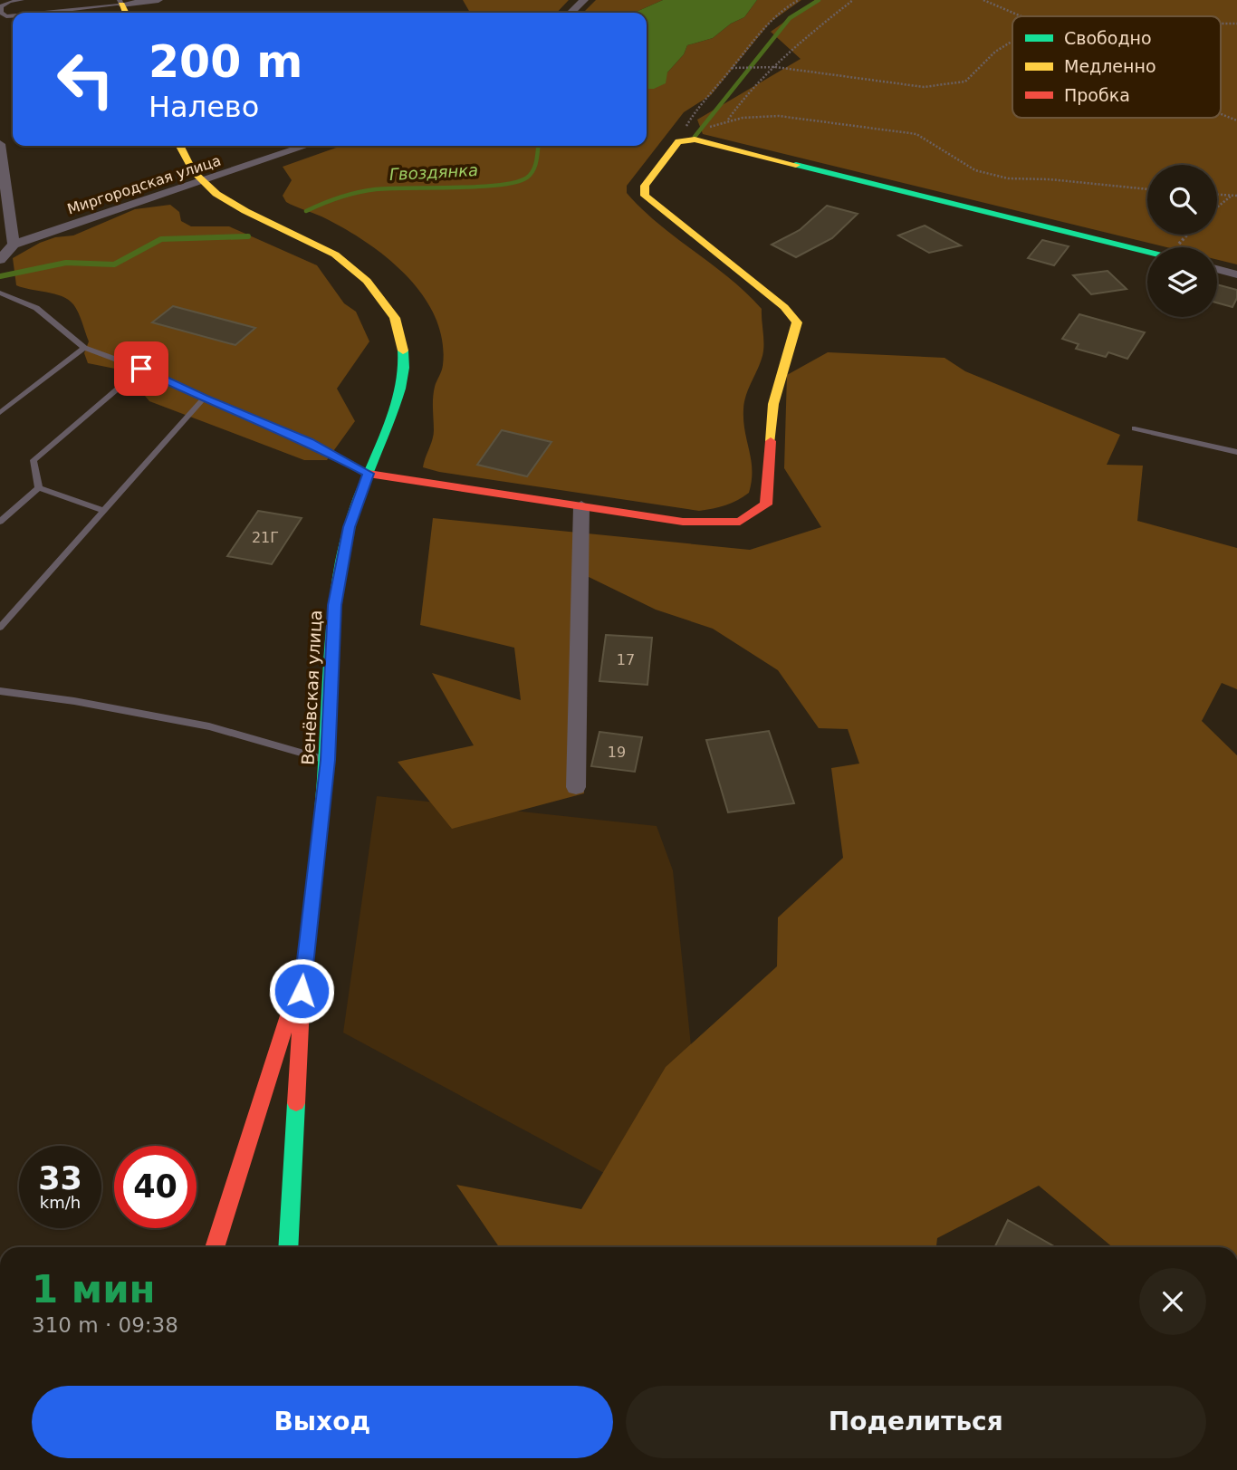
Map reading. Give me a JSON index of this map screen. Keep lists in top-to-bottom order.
{
  "streets": {
    "street": ["Миргородская улица", "Венёвская улица"]
  },
  "crossings": [
    ["Миргородская улица", "Венёвская улица"]
  ],
  "water": ["Гвоздянка"],
  "house_numbers": ["21Г", "17", "19"],
  "legend": ["Свободно", "Медленно", "Пробка"],
  "page": {
    "turn": ["200 m", "Налево"],
    "speed": "33 km/h",
    "limit": "40",
    "heading": ["1 мин", "310 m · 09:38"],
    "buttons": ["Выход", "Поделиться"]
  }
}
